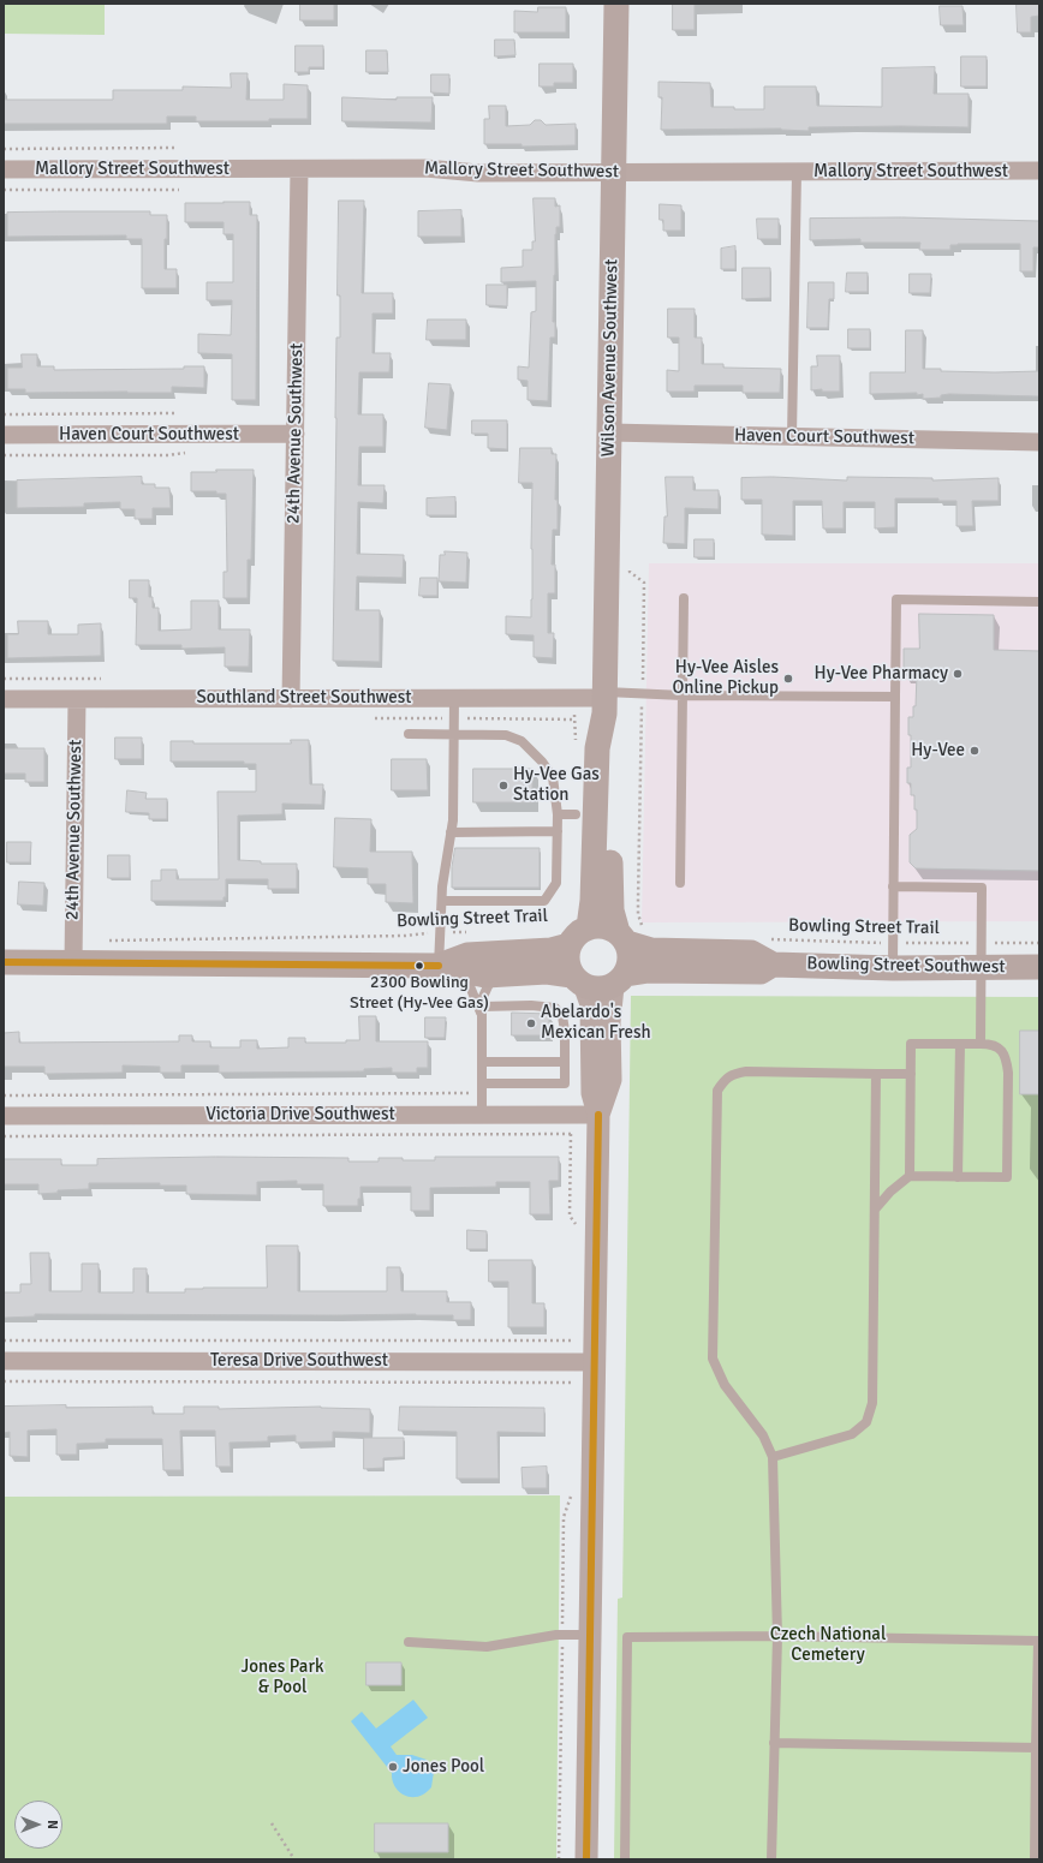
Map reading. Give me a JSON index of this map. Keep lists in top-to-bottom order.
{
  "streets": {
    "main road": ["Wilson Avenue Southwest", "Bowling Street Southwest"],
    "street": [
      "Mallory Street Southwest",
      "24th Avenue Southwest",
      "Haven Court Southwest",
      "Southland Street Southwest",
      "Victoria Drive Southwest",
      "Teresa Drive Southwest"
    ],
    "path": ["Bowling Street Trail"]
  },
  "crossings": [
    ["Mallory Street Southwest", "Wilson Avenue Southwest"],
    ["Mallory Street Southwest", "24th Avenue Southwest"],
    ["Wilson Avenue Southwest", "Haven Court Southwest"],
    ["Wilson Avenue Southwest", "Southland Street Southwest"],
    ["Wilson Avenue Southwest", "Bowling Street Southwest"],
    ["24th Avenue Southwest", "Haven Court Southwest"],
    ["24th Avenue Southwest", "Southland Street Southwest"]
  ],
  "parks": ["Czech National Cemetery", "Jones Park & Pool"],
  "places": [
    "Hy-Vee Pharmacy",
    "Hy-Vee Aisles Online Pickup",
    "Hy-Vee",
    "Hy-Vee Gas Station",
    "2300 Bowling Street (Hy-Vee Gas)",
    "Abelardo's Mexican Fresh",
    "Jones Pool"
  ],
  "north": "right"
}
